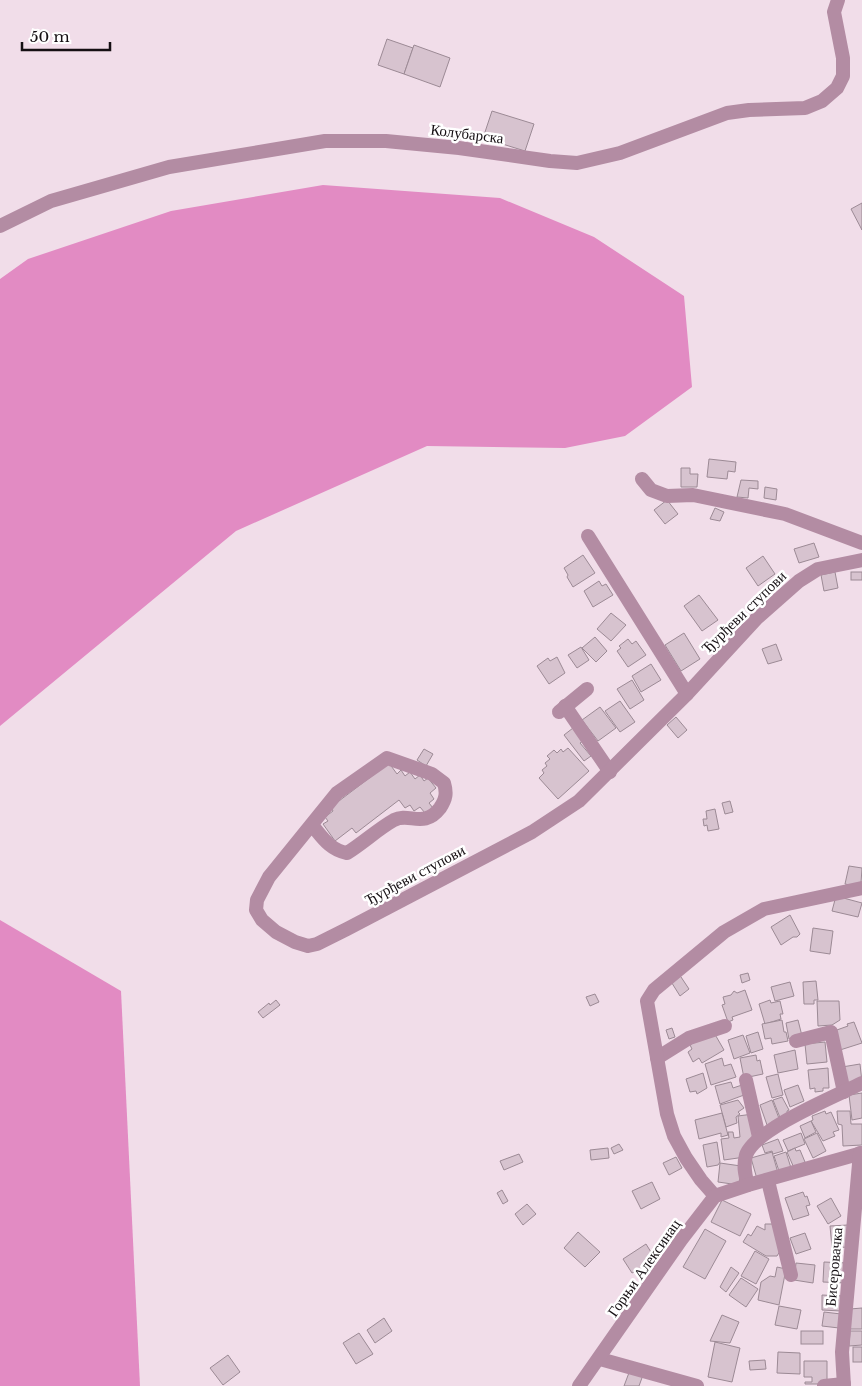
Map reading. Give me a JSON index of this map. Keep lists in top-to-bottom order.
{
  "streets": {
    "street": [
      "Колубарска",
      "Ђурђеви ступови",
      "Бисеровачка",
      "Горњи Алексинац"
    ]
  },
  "scale_bar": "50 m"
}
